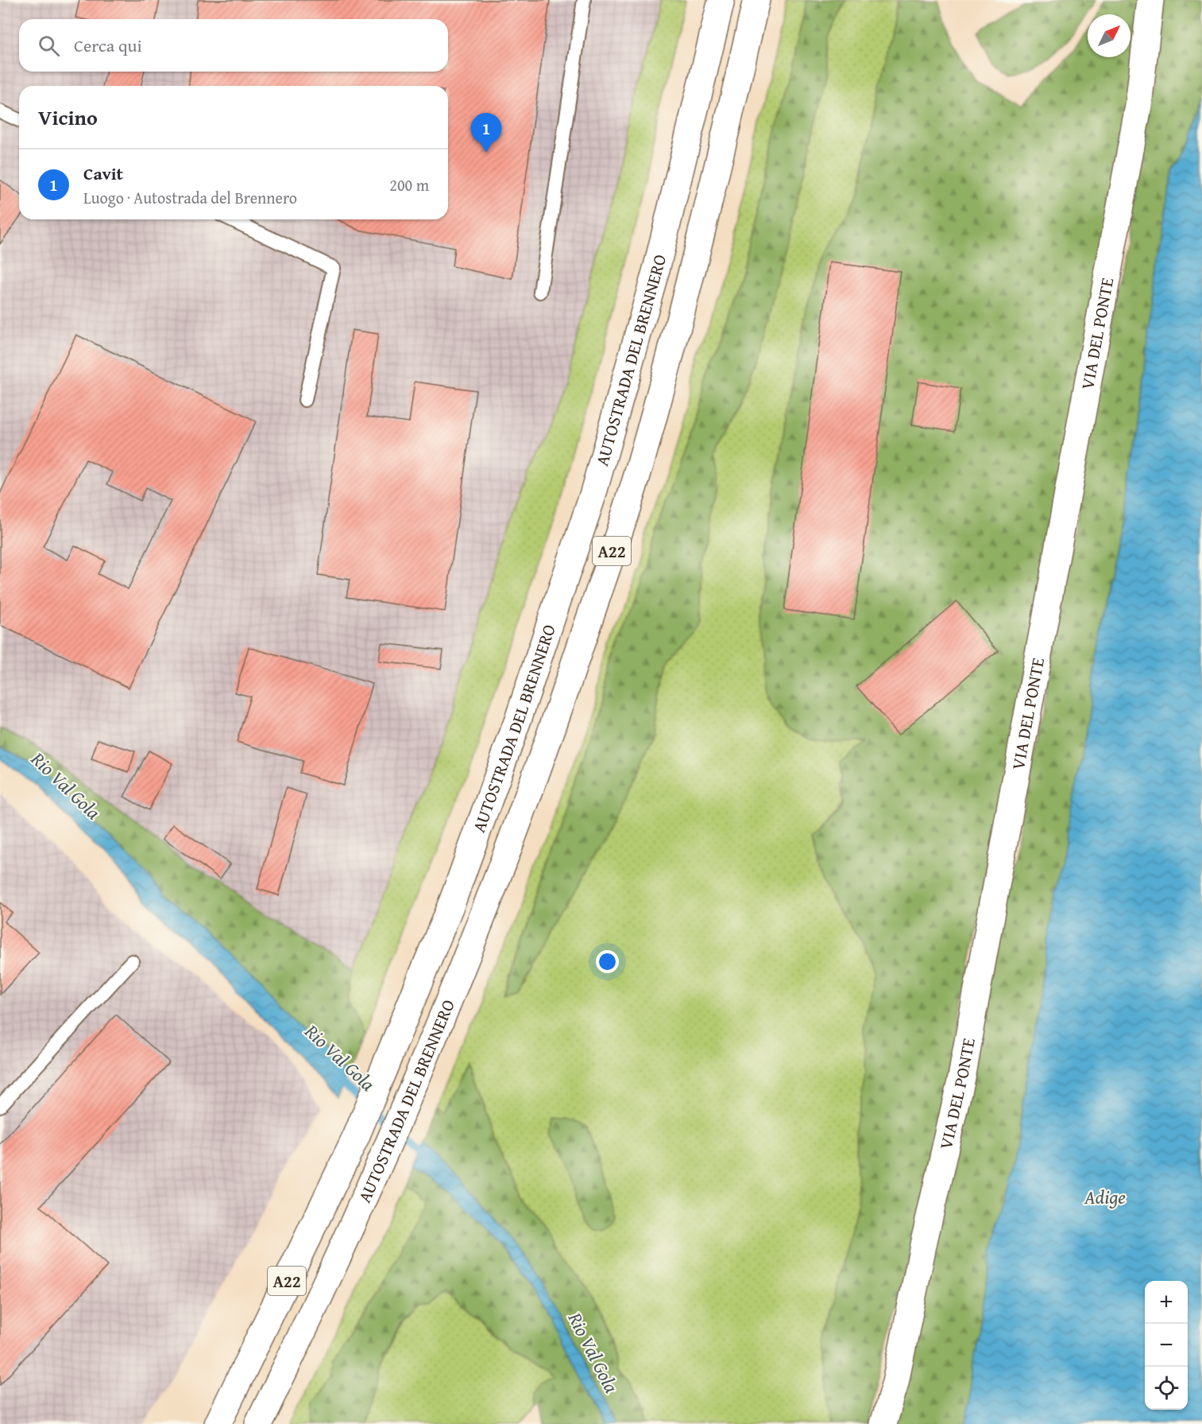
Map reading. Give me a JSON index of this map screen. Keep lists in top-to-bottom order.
{
  "streets": {
    "main road": ["VIA DEL PONTE", "AUTOSTRADA DEL BRENNERO", "A22"]
  },
  "water": ["Rio Val Gola", "Adige"],
  "north": "top right",
  "page": {
    "search": "Cerca qui",
    "heading": "Vicino",
    "pins": "1",
    "list": [
      {
        "mark": "1",
        "name": "Cavit",
        "note": "Luogo · Autostrada del Brennero",
        "value": "200 m"
      }
    ],
    "map_buttons": ["+", "−"]
  }
}
